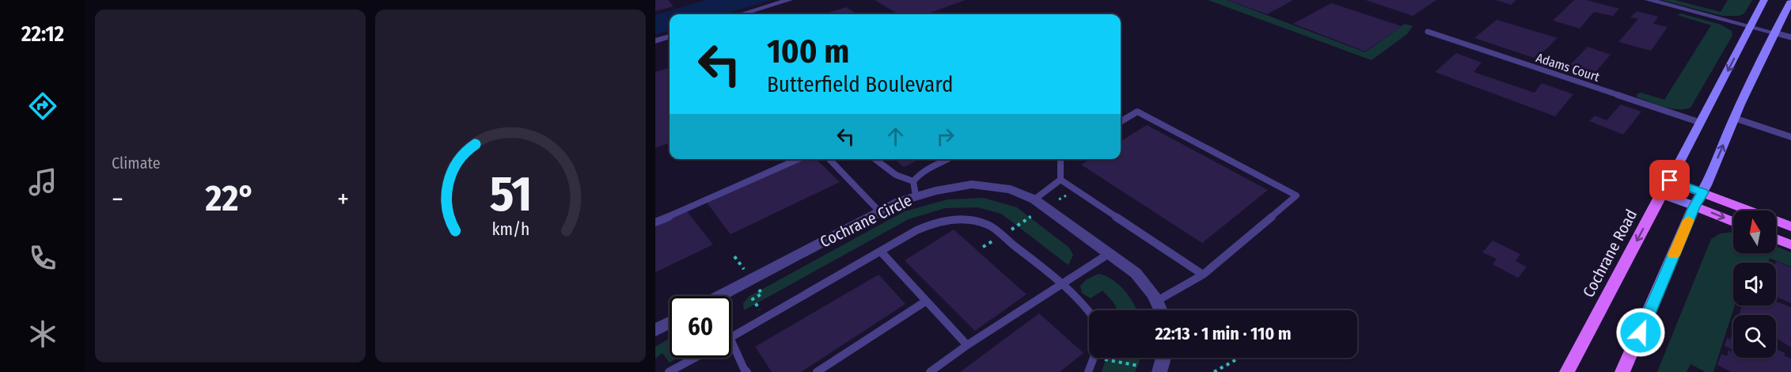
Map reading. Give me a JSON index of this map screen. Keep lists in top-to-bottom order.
{
  "streets": {
    "main road": ["Cochrane Road"],
    "street": ["Cochrane Circle"],
    "lane": ["Adams Court"]
  },
  "crossings": [
    ["Adams Court", "Cochrane Road"]
  ],
  "north": "top",
  "page": {
    "tabs": "22:12",
    "tile": "Climate",
    "turn": ["100 m", "Butterfield Boulevard"],
    "heat": ["−", "22°", "+"],
    "limit": "60",
    "trip": "22:13 · 1 min · 110 m",
    "gauge": ["51", "km/h"]
  }
}
